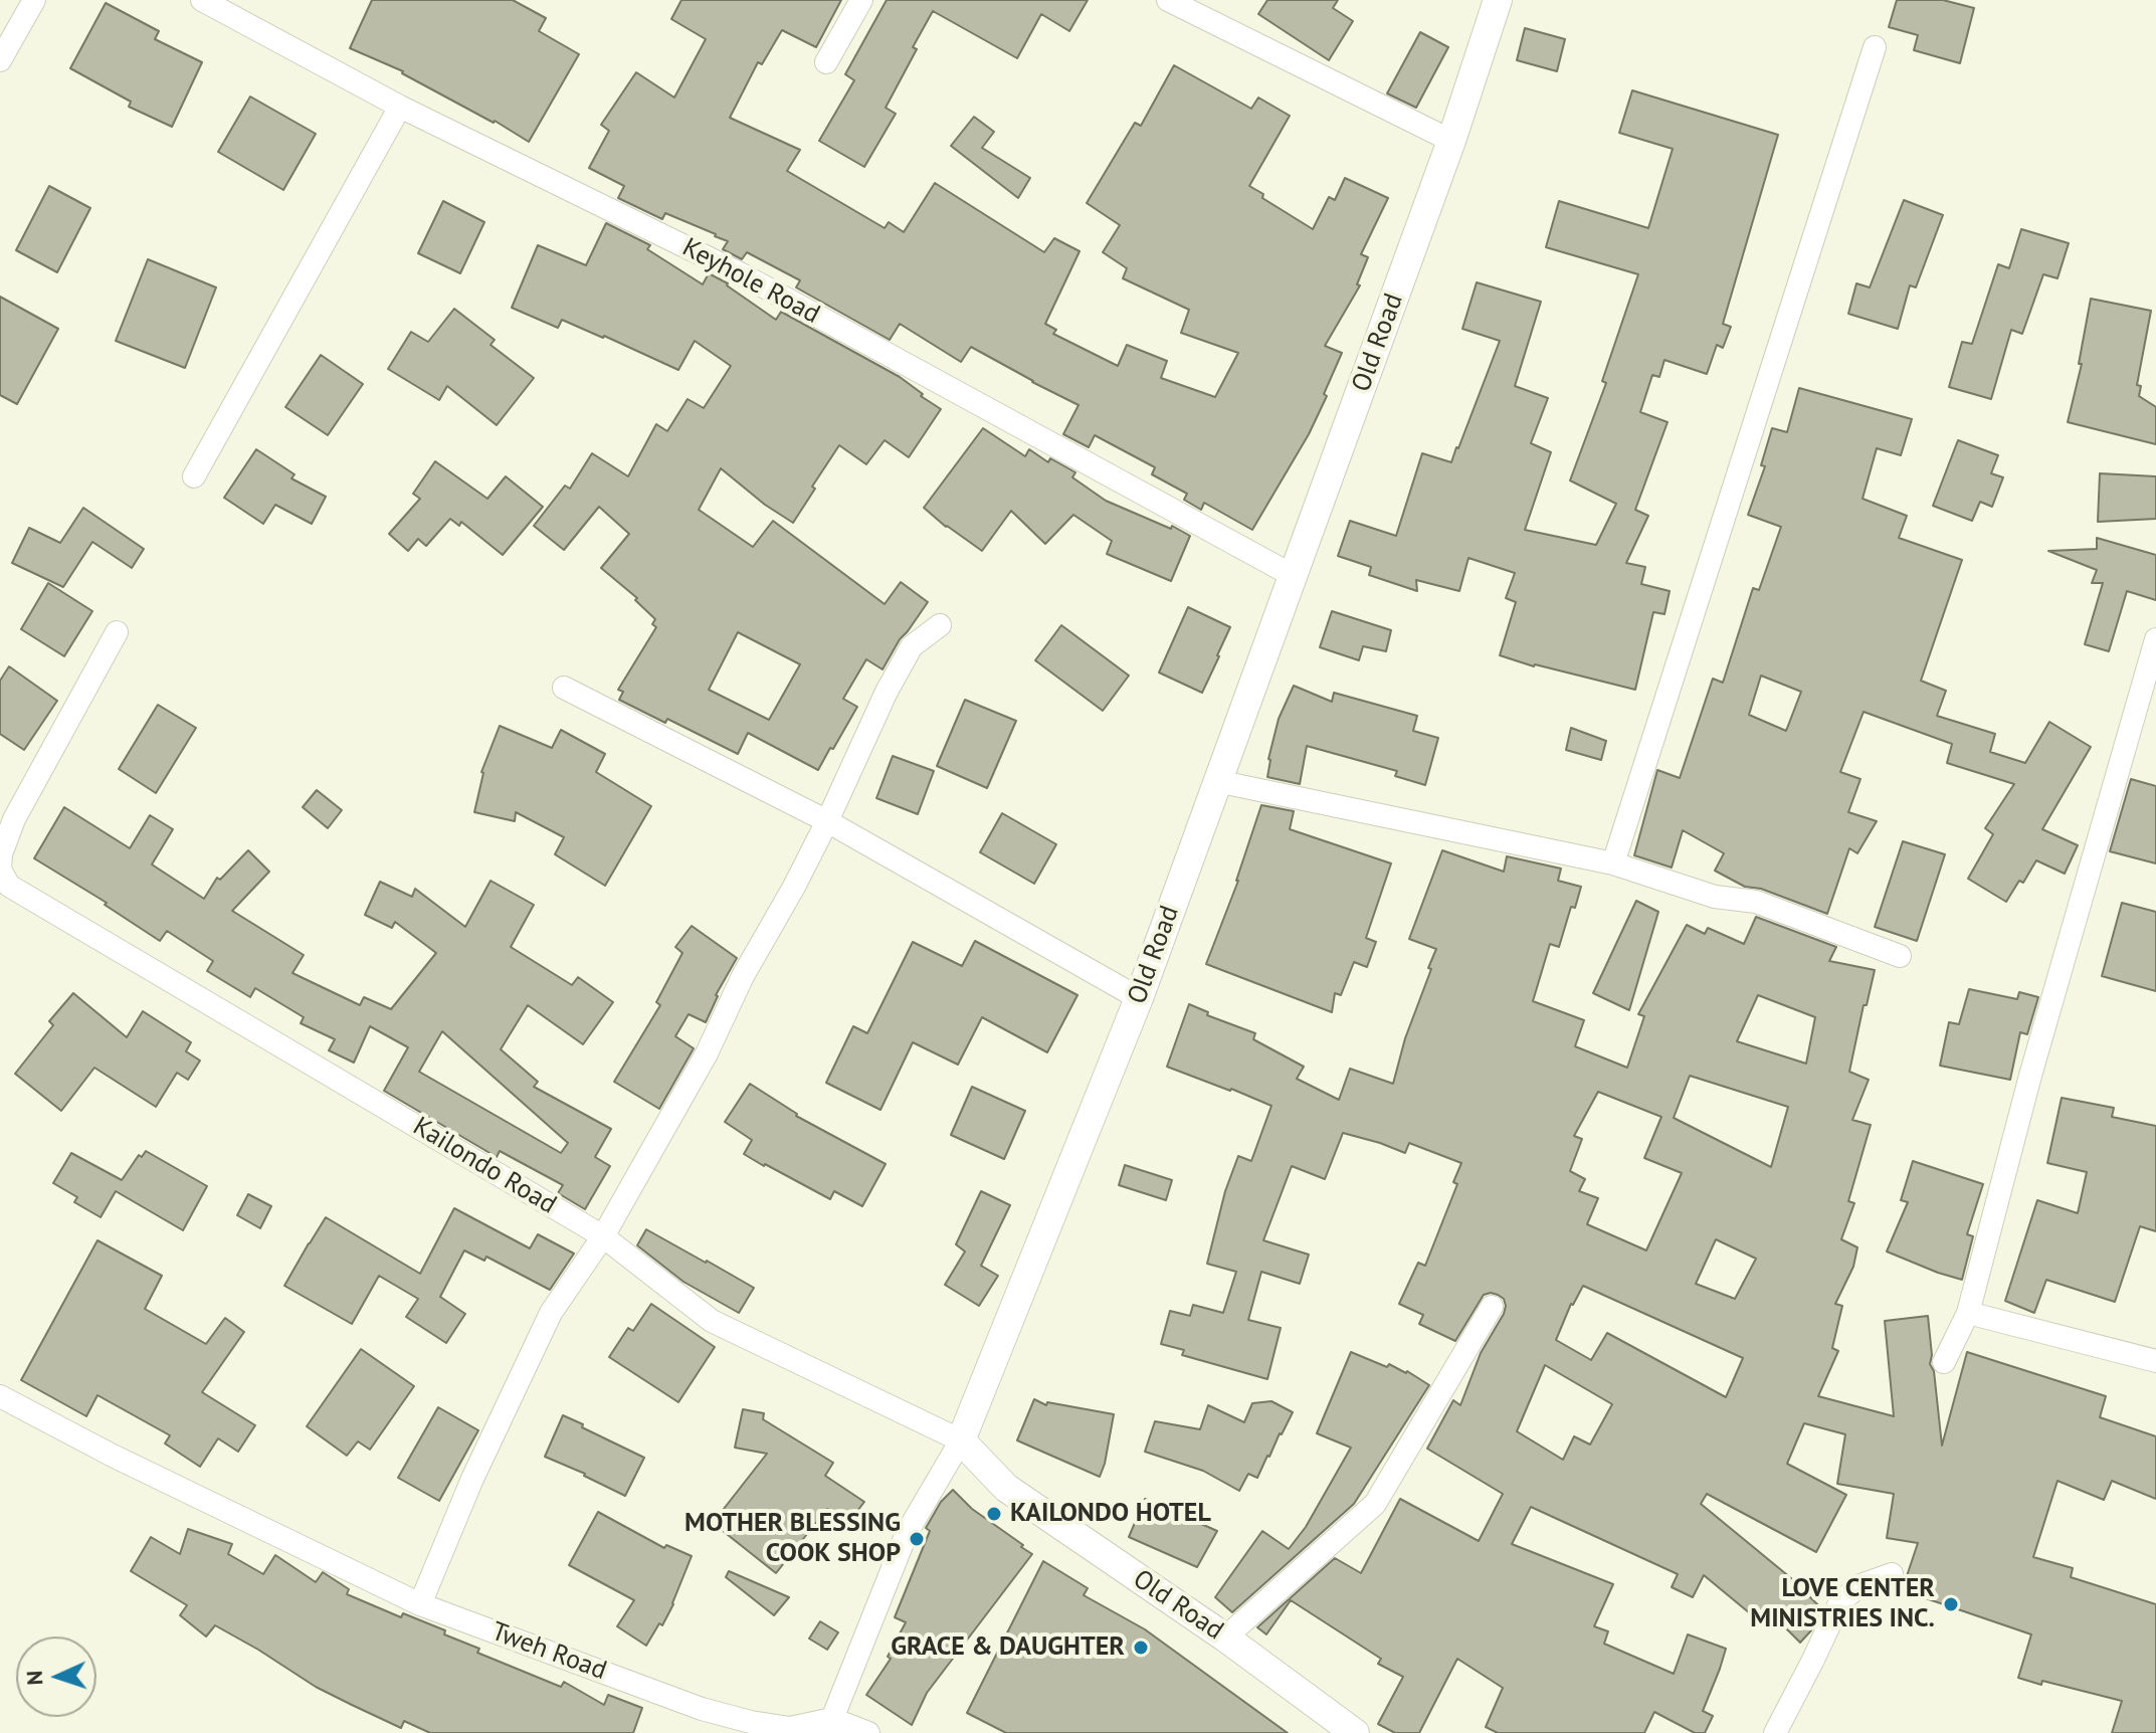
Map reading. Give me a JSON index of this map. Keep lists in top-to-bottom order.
{
  "streets": {
    "street": [
      "Keyhole Road",
      "Old Road",
      "Kailondo Road",
      "Tweh Road"
    ]
  },
  "crossings": [
    ["Keyhole Road", "Old Road"],
    ["Old Road", "Kailondo Road"]
  ],
  "places": [
    "KAILONDO HOTEL",
    "MOTHER BLESSING COOK SHOP",
    "LOVE CENTER MINISTRIES INC.",
    "GRACE & DAUGHTER"
  ],
  "north": "left"
}
